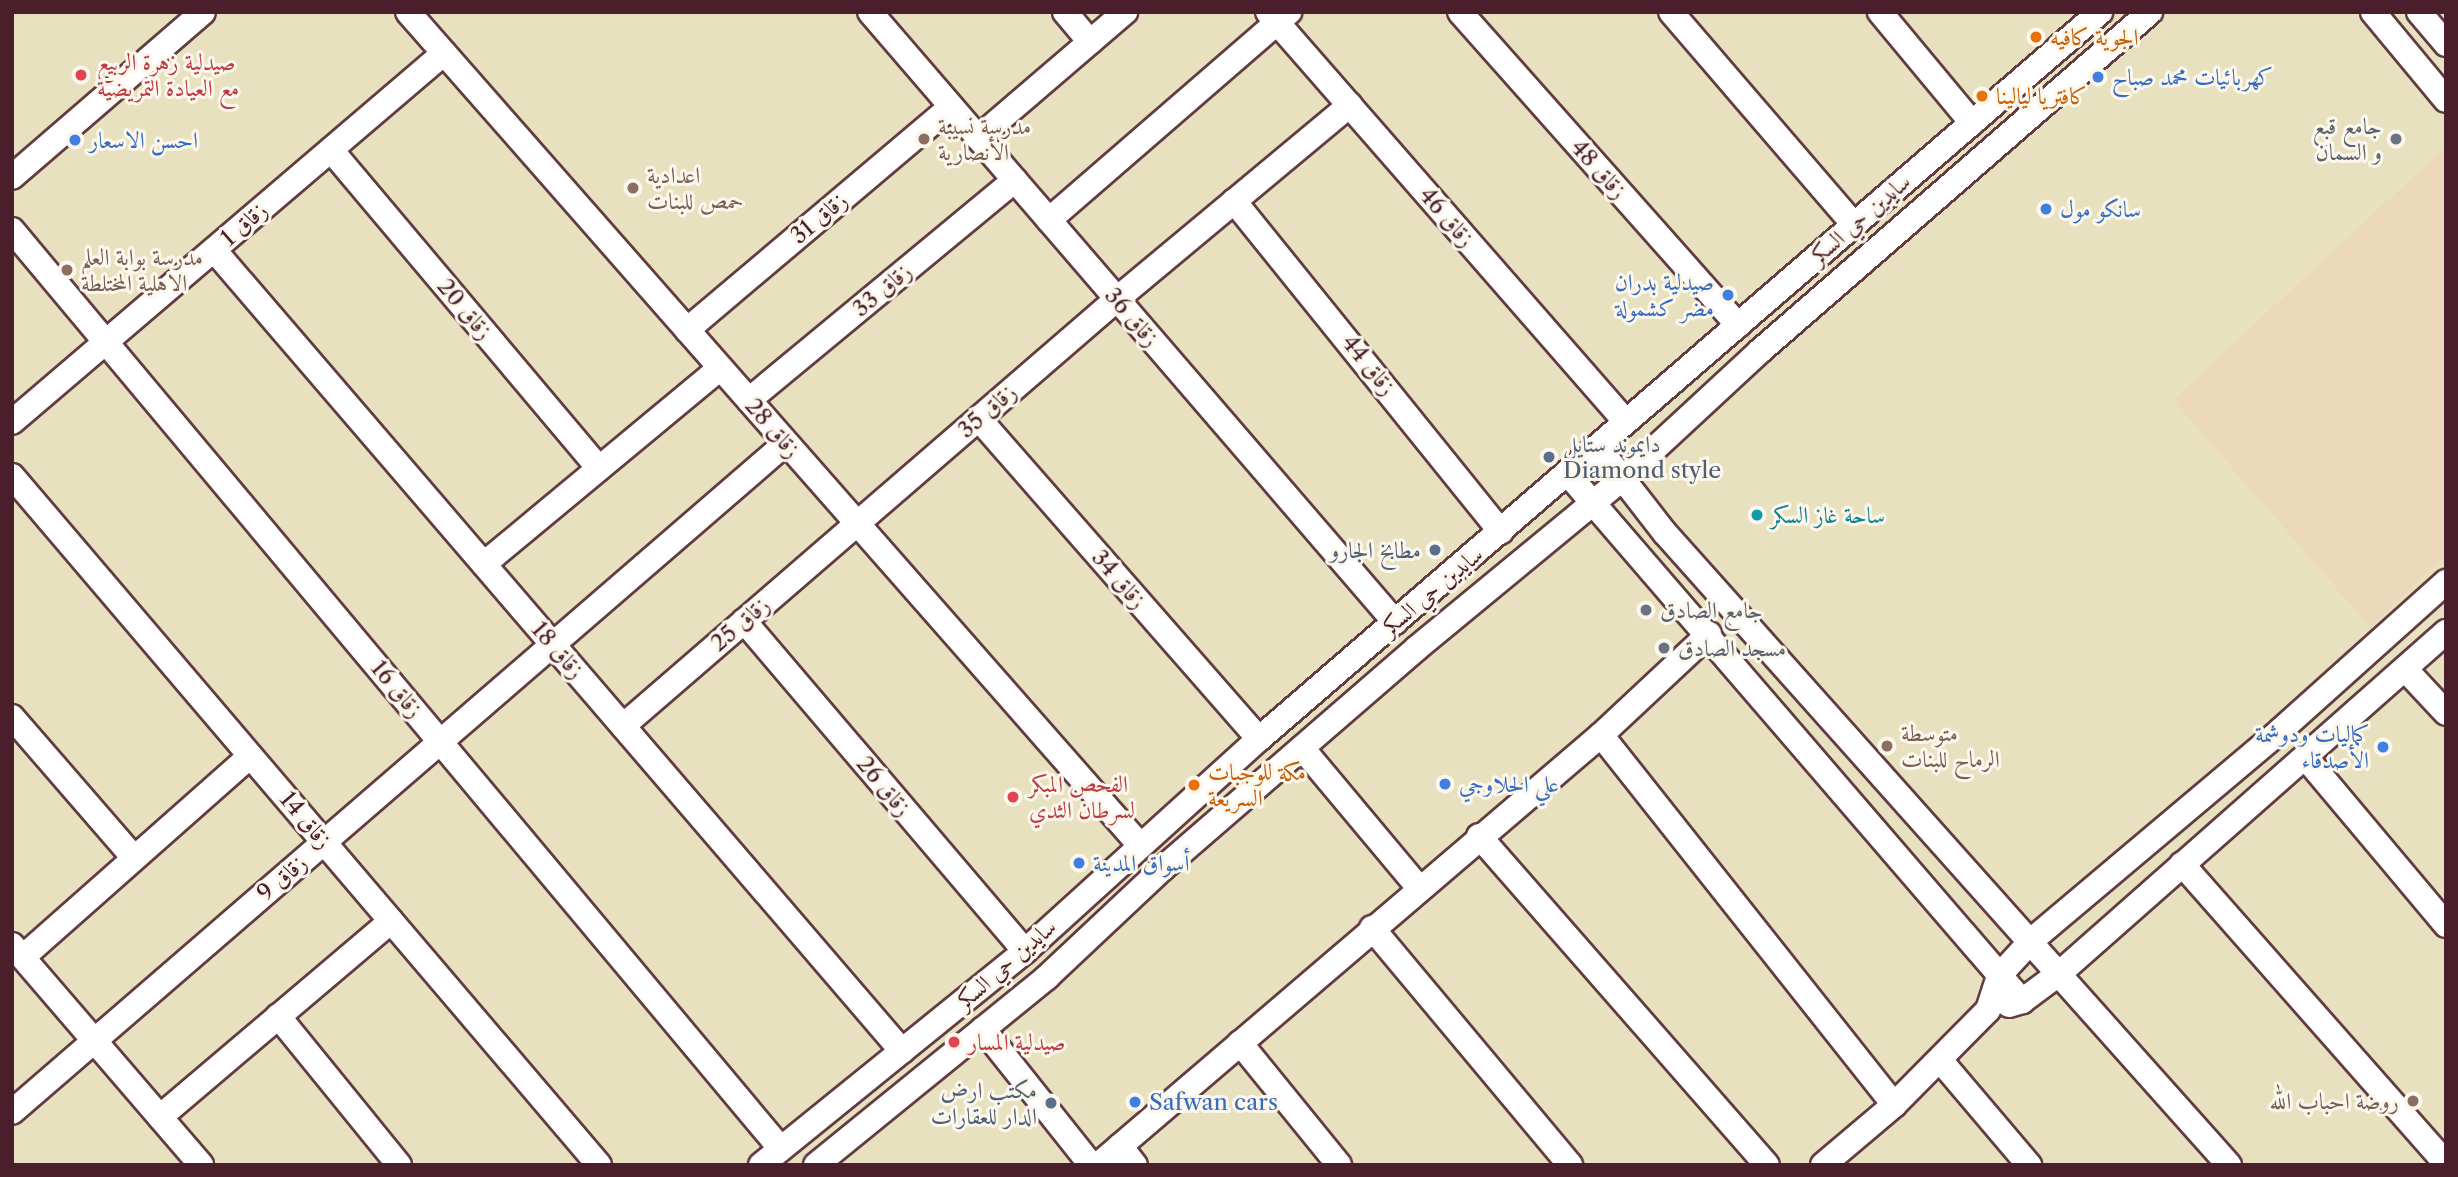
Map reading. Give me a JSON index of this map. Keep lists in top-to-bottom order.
{
  "streets": {
    "street": [
      "زقاق 48",
      "زقاق 46",
      "زقاق 31",
      "سايدين حي السكر",
      "زقاق 1",
      "زقاق 33",
      "زقاق 20",
      "زقاق 36",
      "زقاق 44",
      "زقاق 35",
      "زقاق 28",
      "زقاق 34",
      "زقاق 25",
      "زقاق 18",
      "زقاق 16",
      "زقاق 26",
      "زقاق 14",
      "زقاق 9"
    ]
  },
  "crossings": [
    ["زقاق 48", "سايدين حي السكر"],
    ["زقاق 46", "سايدين حي السكر"],
    ["زقاق 46", "زقاق 35"],
    ["زقاق 31", "زقاق 36"],
    ["زقاق 31", "زقاق 28"],
    ["سايدين حي السكر", "زقاق 36"],
    ["سايدين حي السكر", "زقاق 44"],
    ["سايدين حي السكر", "زقاق 28"],
    ["سايدين حي السكر", "زقاق 34"],
    ["سايدين حي السكر", "زقاق 18"],
    ["سايدين حي السكر", "زقاق 16"],
    ["سايدين حي السكر", "زقاق 26"],
    ["زقاق 1", "زقاق 20"],
    ["زقاق 1", "زقاق 28"],
    ["زقاق 1", "زقاق 18"],
    ["زقاق 1", "زقاق 16"],
    ["زقاق 33", "زقاق 36"],
    ["زقاق 33", "زقاق 28"],
    ["زقاق 36", "زقاق 35"],
    ["زقاق 44", "زقاق 35"],
    ["زقاق 35", "زقاق 28"],
    ["زقاق 35", "زقاق 34"],
    ["زقاق 35", "زقاق 25"],
    ["زقاق 28", "زقاق 25"],
    ["زقاق 28", "زقاق 9"],
    ["زقاق 25", "زقاق 18"],
    ["زقاق 25", "زقاق 26"],
    ["زقاق 18", "زقاق 9"],
    ["زقاق 16", "زقاق 9"],
    ["زقاق 14", "زقاق 9"]
  ],
  "places": [
    "الجوية كافيه",
    "صيدلية زهرة الربيع مع العيادة التمريضية",
    "كهربائيات محمد صباح",
    "كافتريا ليالينا",
    "مدرسة نسيبة الأنصارية",
    "جامع قبع و السمان",
    "احسن الاسعار",
    "اعدادية حمص للبنات",
    "سانكو مول",
    "مدرسة بوابة العلم الاهلية المختلطة",
    "صيدلية بدران مضر كشمولة",
    "دايموند ستايل Diamond style",
    "ساحة غاز السكر",
    "مطابخ الجارو",
    "جامع الصادق",
    "مسجد الصادق",
    "متوسطة الرماح للبنات",
    "كماليات ودوشمة الأصدقاء",
    "علي الحلاوجي",
    "مكة للوجبات السريعة",
    "الفحص المبكر لسرطان الثدي",
    "أسواق المدينة",
    "صيدلية المسار",
    "روضة احباب الله",
    "Safwan cars",
    "مكتب ارض الدار للعقارات"
  ]
}
